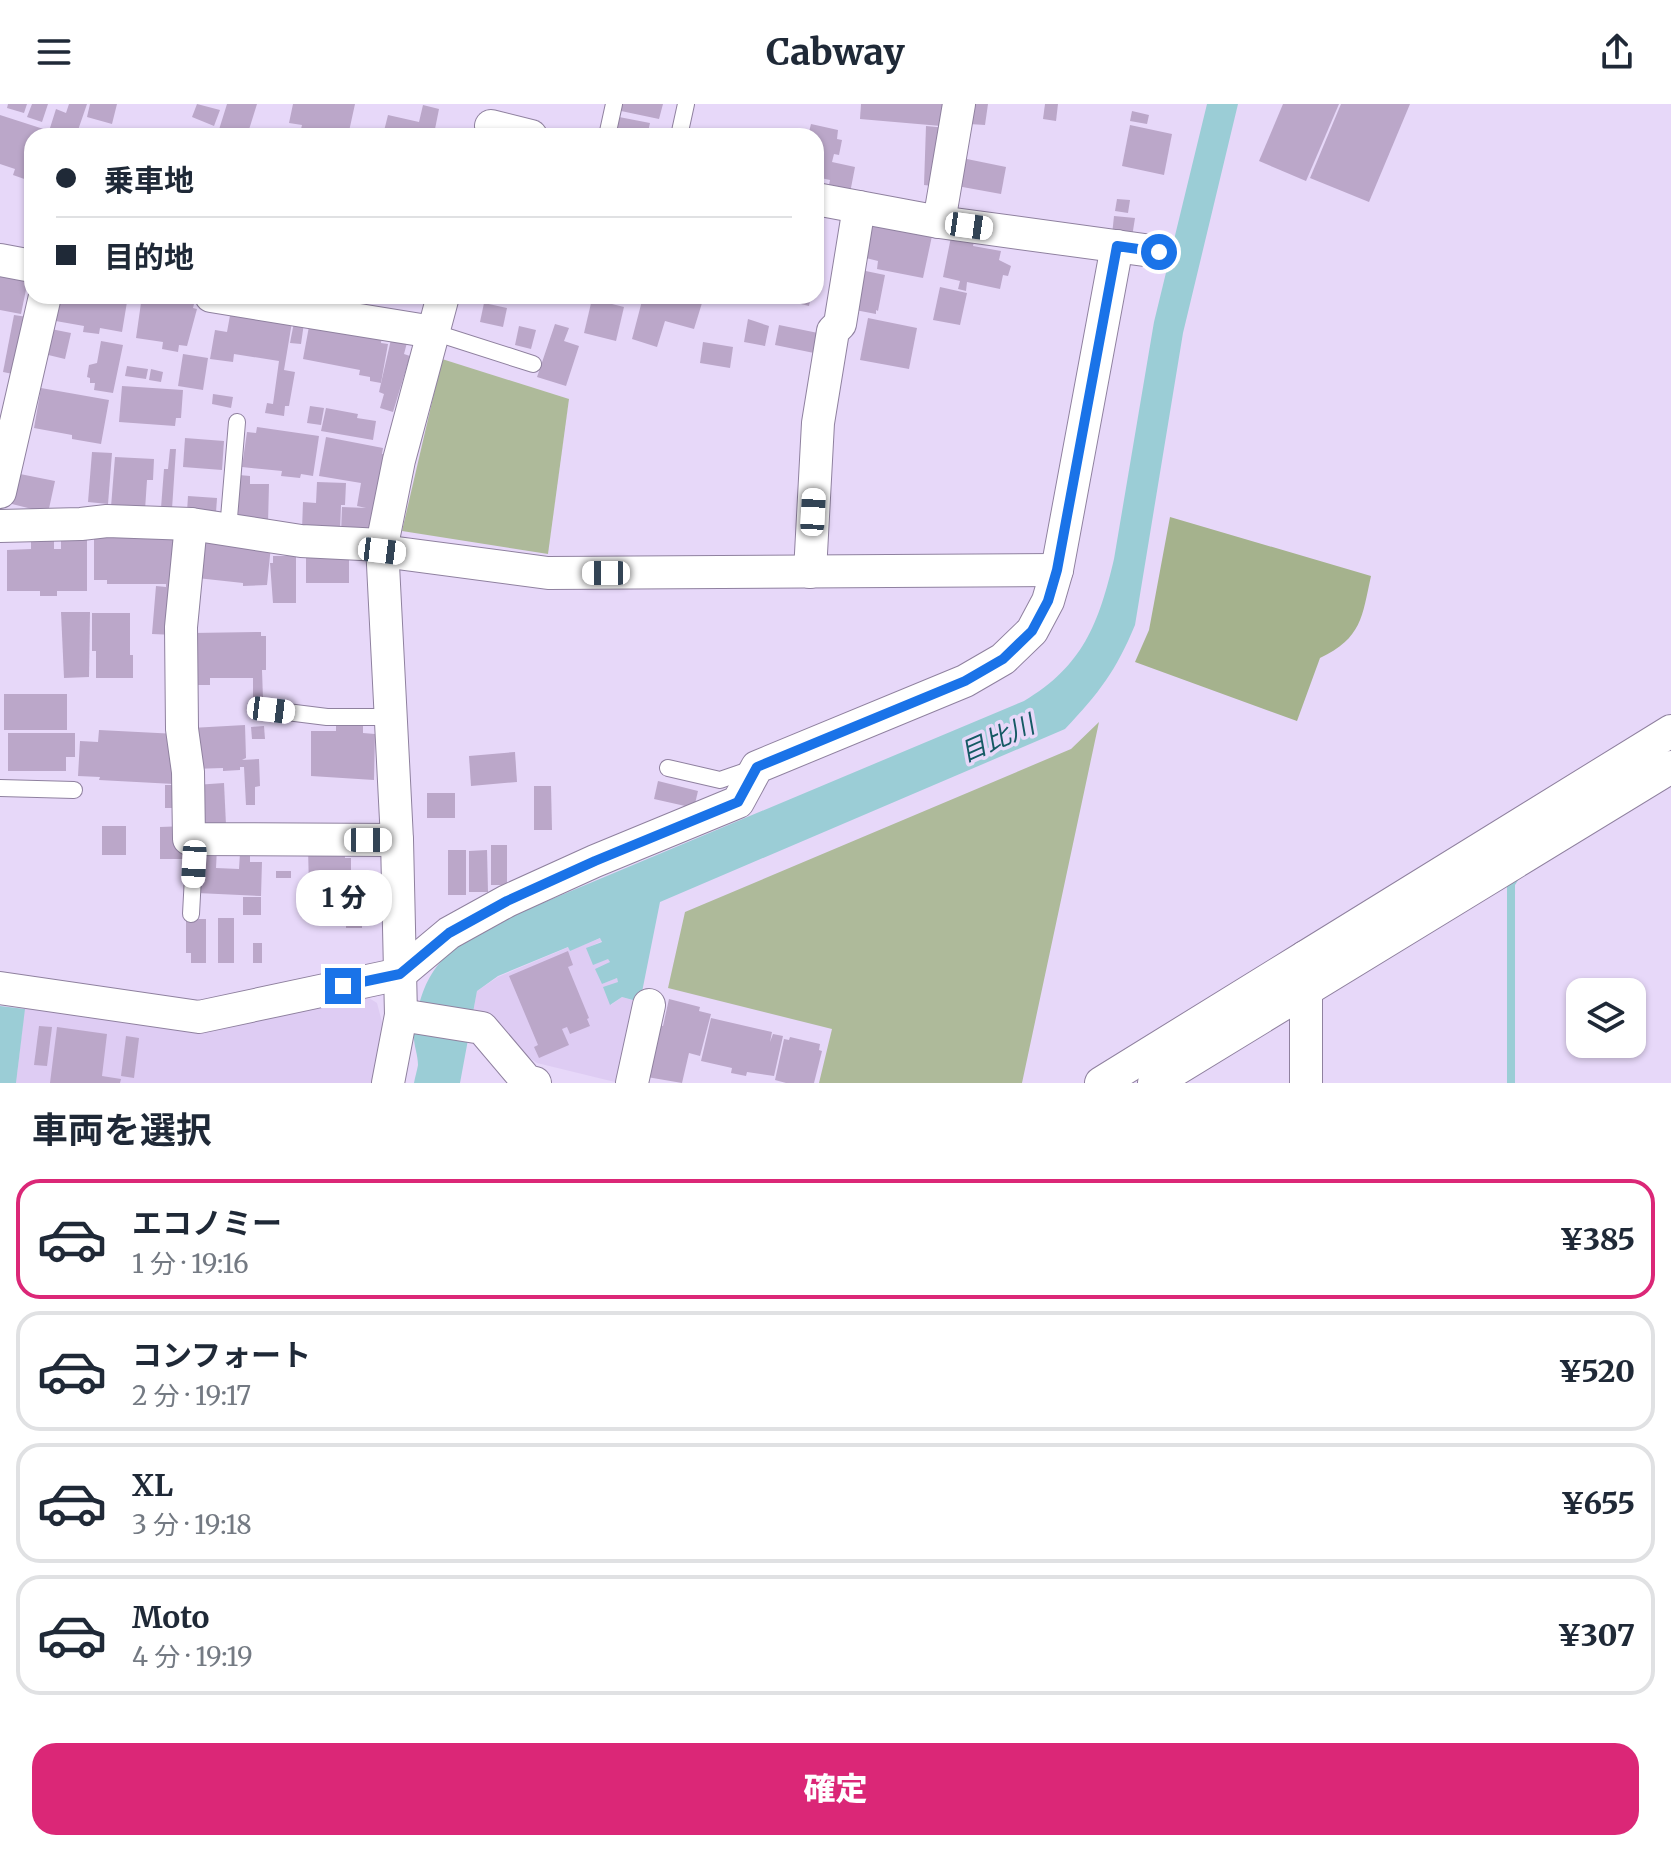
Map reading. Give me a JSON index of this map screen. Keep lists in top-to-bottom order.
{
  "water": ["目比川"],
  "page": {
    "header": "Cabway",
    "banner": ["乗車地", "目的地"],
    "bubble": "1 分",
    "heading": "車両を選択",
    "list": [
      {
        "name": "エコノミー",
        "note": "1 分 · 19:16",
        "value": "¥385"
      },
      {
        "name": "コンフォート",
        "note": "2 分 · 19:17",
        "value": "¥520"
      },
      {
        "name": "XL",
        "note": "3 分 · 19:18",
        "value": "¥655"
      },
      {
        "name": "Moto",
        "note": "4 分 · 19:19",
        "value": "¥307"
      }
    ],
    "buttons": "確定"
  }
}
